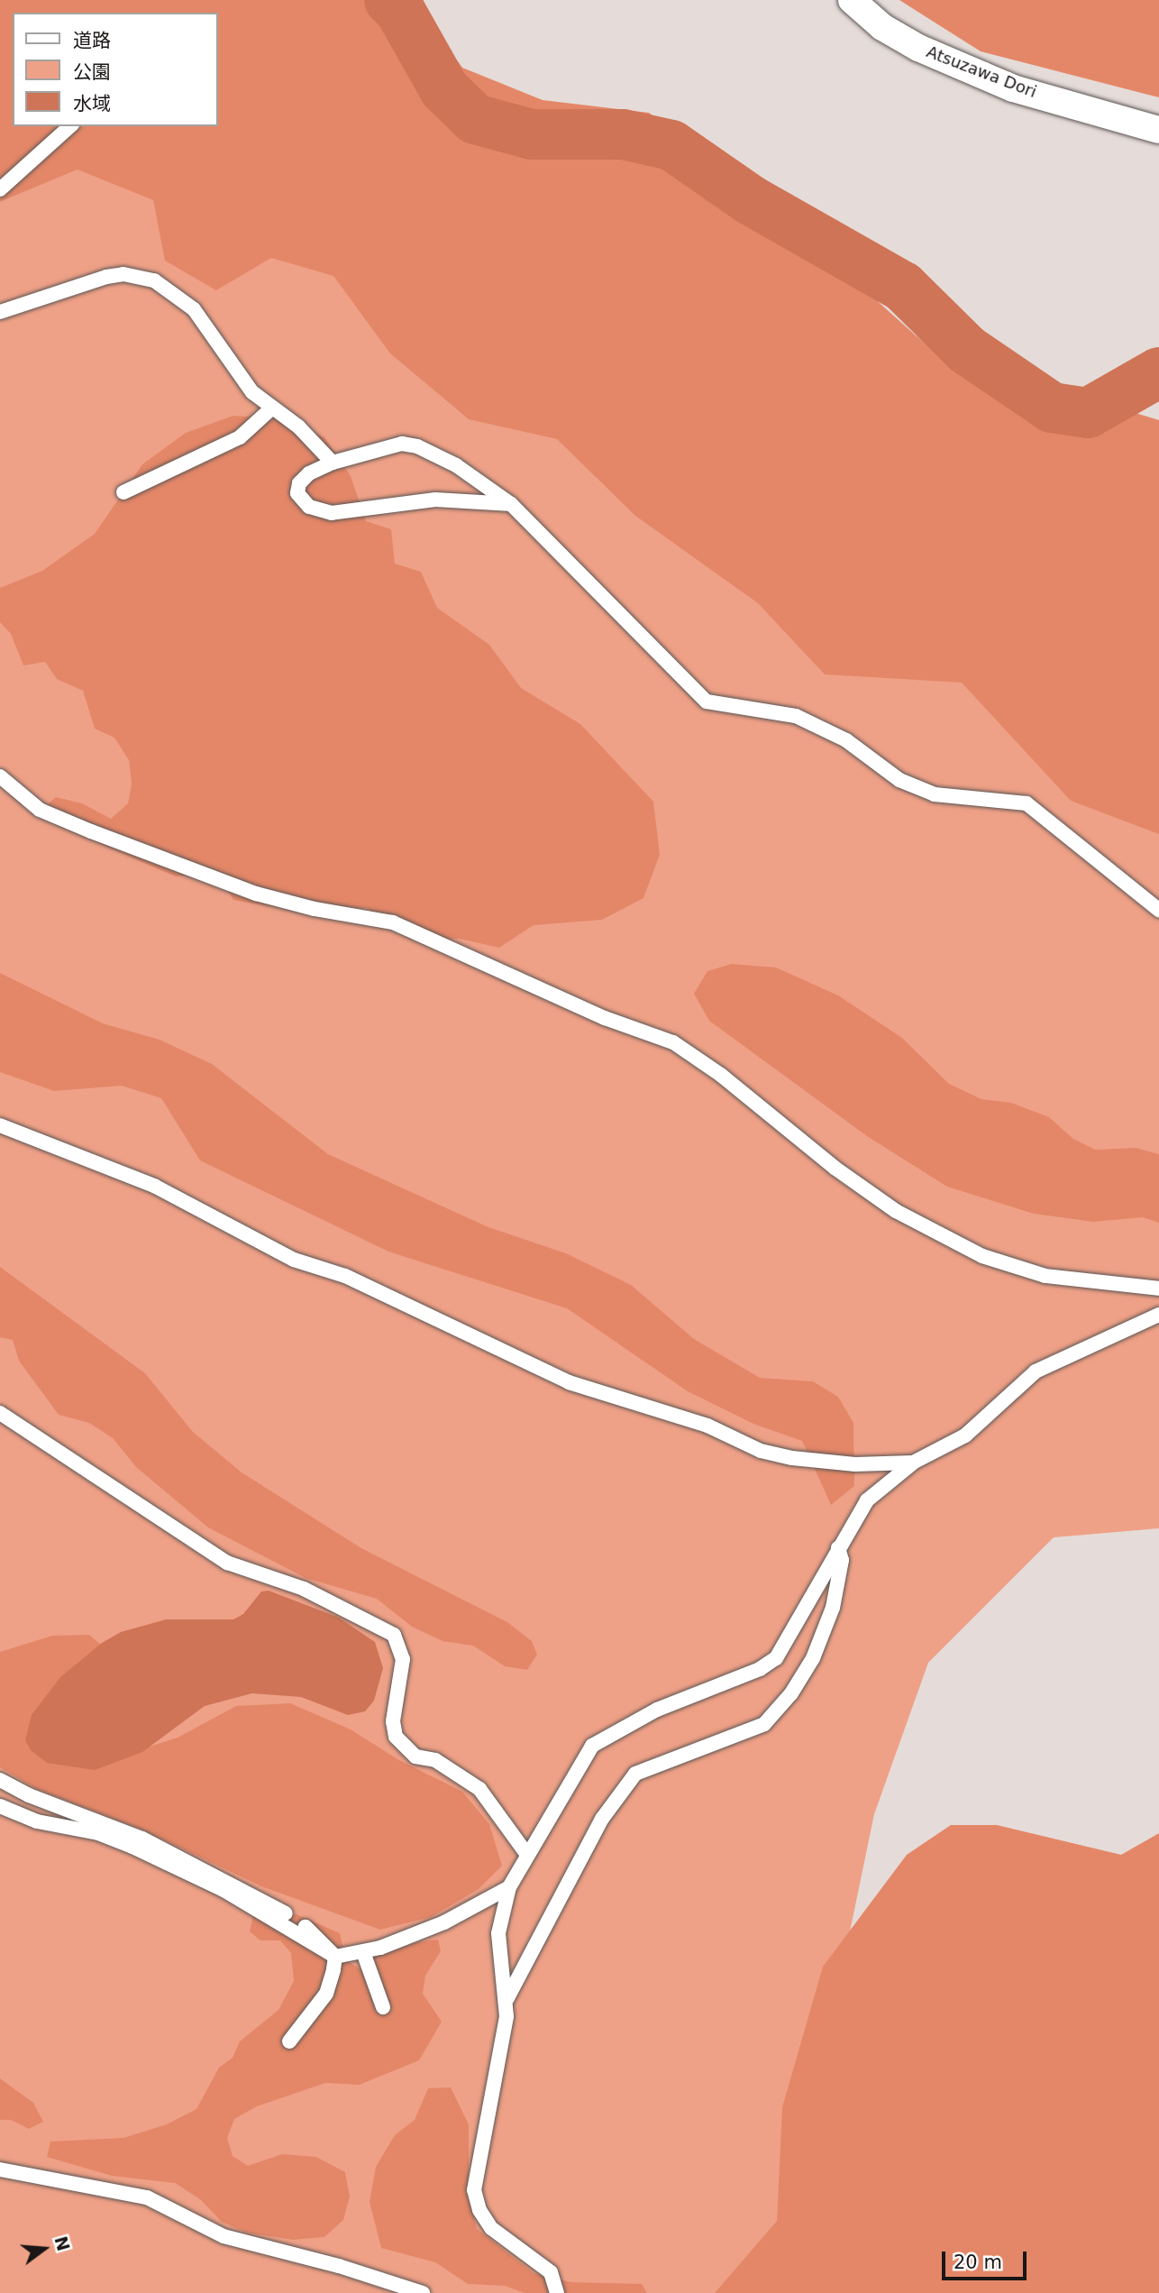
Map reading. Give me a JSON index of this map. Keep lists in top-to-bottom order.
{
  "streets": {
    "street": ["Atsuzawa Dori"]
  },
  "legend": ["道路", "公園", "水域"],
  "scale_bar": "20 m",
  "north": "right"
}
